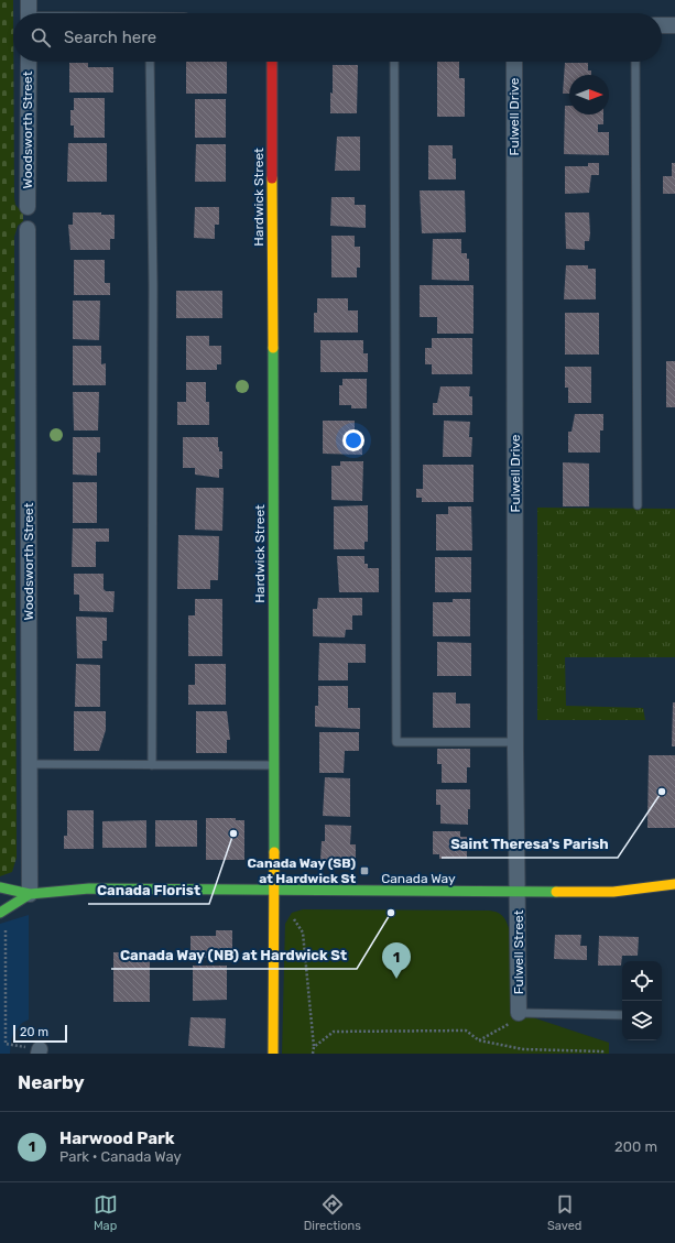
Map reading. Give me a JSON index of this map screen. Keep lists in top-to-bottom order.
{
  "streets": {
    "street": [
      "Fulwell Drive",
      "Woodsworth Street",
      "Hardwick Street",
      "Canada Way",
      "Fulwell Street"
    ]
  },
  "crossings": [
    ["Fulwell Drive", "Canada Way"],
    ["Fulwell Drive", "Fulwell Street"],
    ["Woodsworth Street", "Canada Way"],
    ["Hardwick Street", "Canada Way"],
    ["Canada Way", "Fulwell Street"]
  ],
  "places": {
    "other": ["Saint Theresa's Parish", "Canada Florist", "Canada Way (NB) at Hardwick St"],
    "transit": ["Canada Way (SB) at Hardwick St"]
  },
  "scale_bar": "20 m",
  "north": "right",
  "page": {
    "search": "Search here",
    "pins": "1",
    "scale": "20 m",
    "heading": "Nearby",
    "list": [
      {
        "mark": "1",
        "name": "Harwood Park",
        "note": "Park · Canada Way",
        "value": "200 m"
      }
    ],
    "nav": ["Map", "Directions", "Saved"]
  }
}
